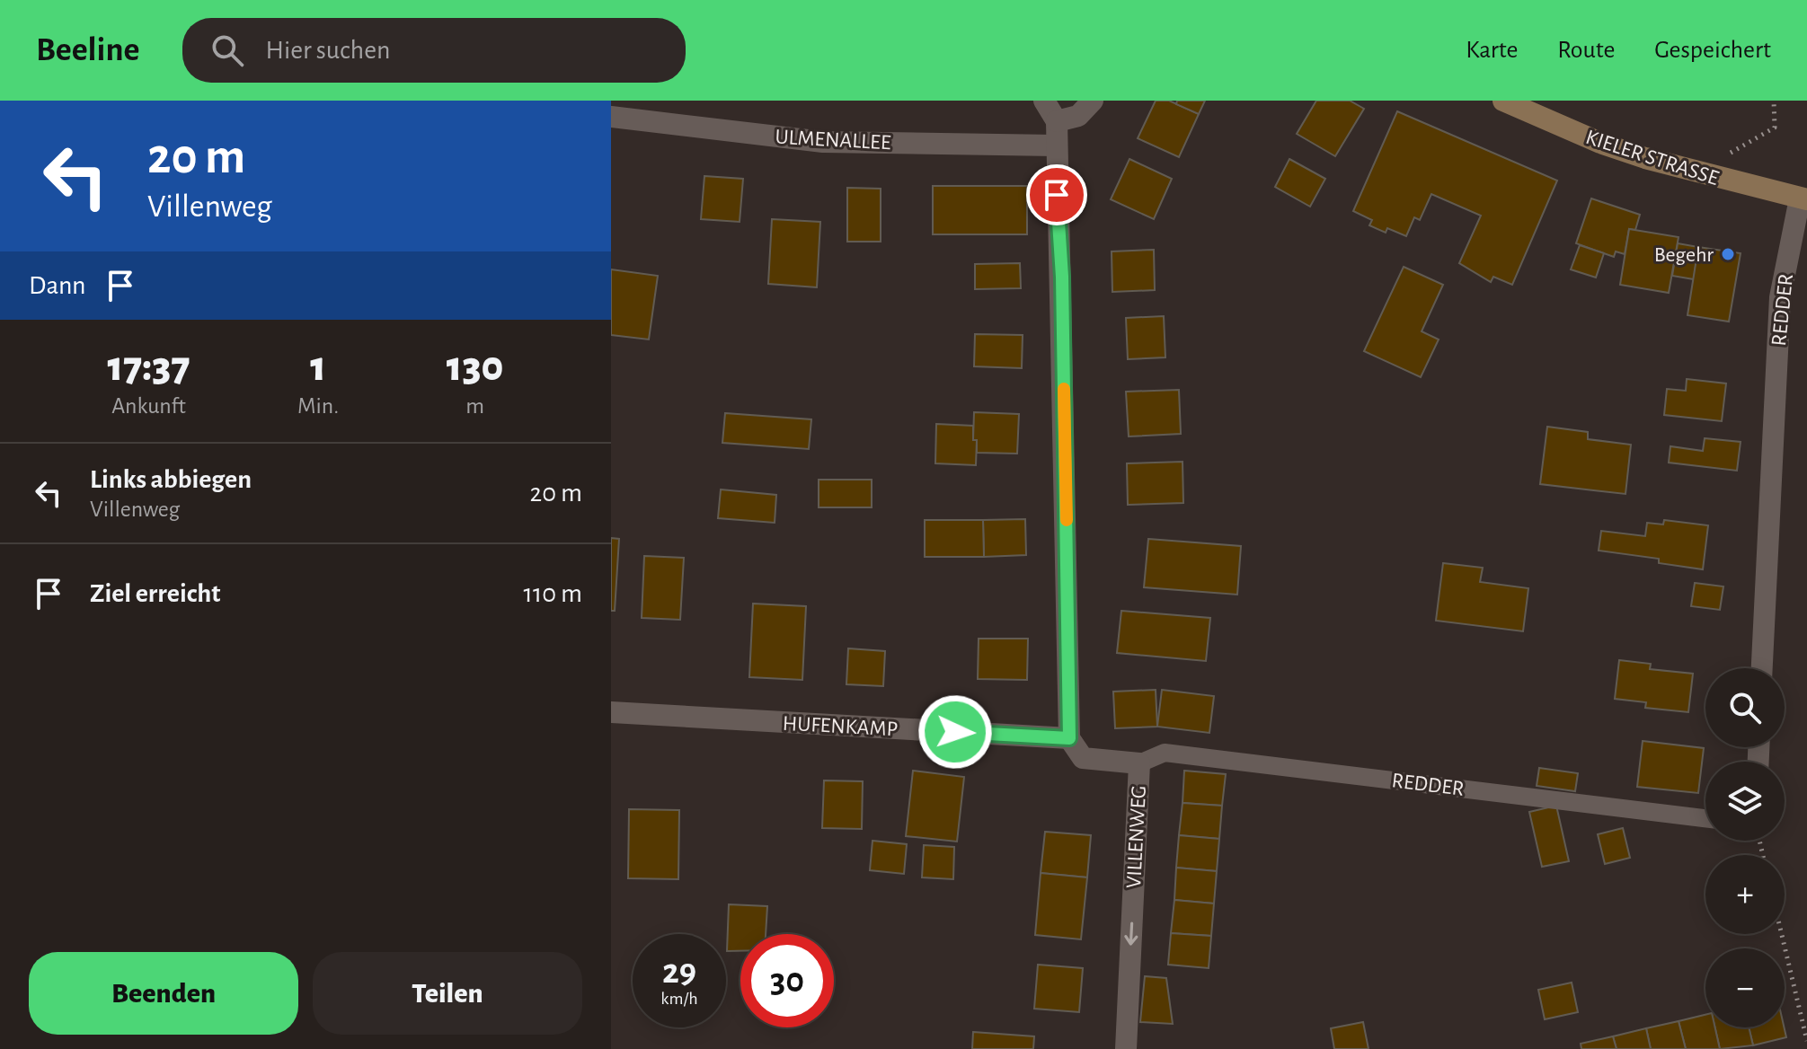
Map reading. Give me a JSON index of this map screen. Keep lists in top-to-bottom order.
{
  "streets": {
    "main road": ["KIELER STRASSE"],
    "street": [
      "ULMENALLEE",
      "REDDER",
      "HUFENKAMP",
      "VILLENWEG"
    ]
  },
  "crossings": [
    ["KIELER STRASSE", "REDDER"],
    ["REDDER", "VILLENWEG"],
    ["HUFENKAMP", "VILLENWEG"]
  ],
  "one_way": ["VILLENWEG"],
  "places": ["Begehr"],
  "page": {
    "header": "Beeline",
    "search": "Hier suchen",
    "nav": ["Karte", "Route", "Gespeichert"],
    "turn": ["20 m", "Villenweg"],
    "then": "Dann",
    "eta": [
      "17:37",
      "Ankunft",
      "1",
      "Min.",
      "130",
      "m"
    ],
    "list": [
      {
        "name": "Links abbiegen",
        "note": "Villenweg",
        "value": "20 m"
      },
      {
        "name": "Ziel erreicht",
        "value": "110 m"
      }
    ],
    "map_buttons": ["+", "−"],
    "speed": "29 km/h",
    "limit": "30",
    "buttons": ["Beenden", "Teilen"]
  }
}
